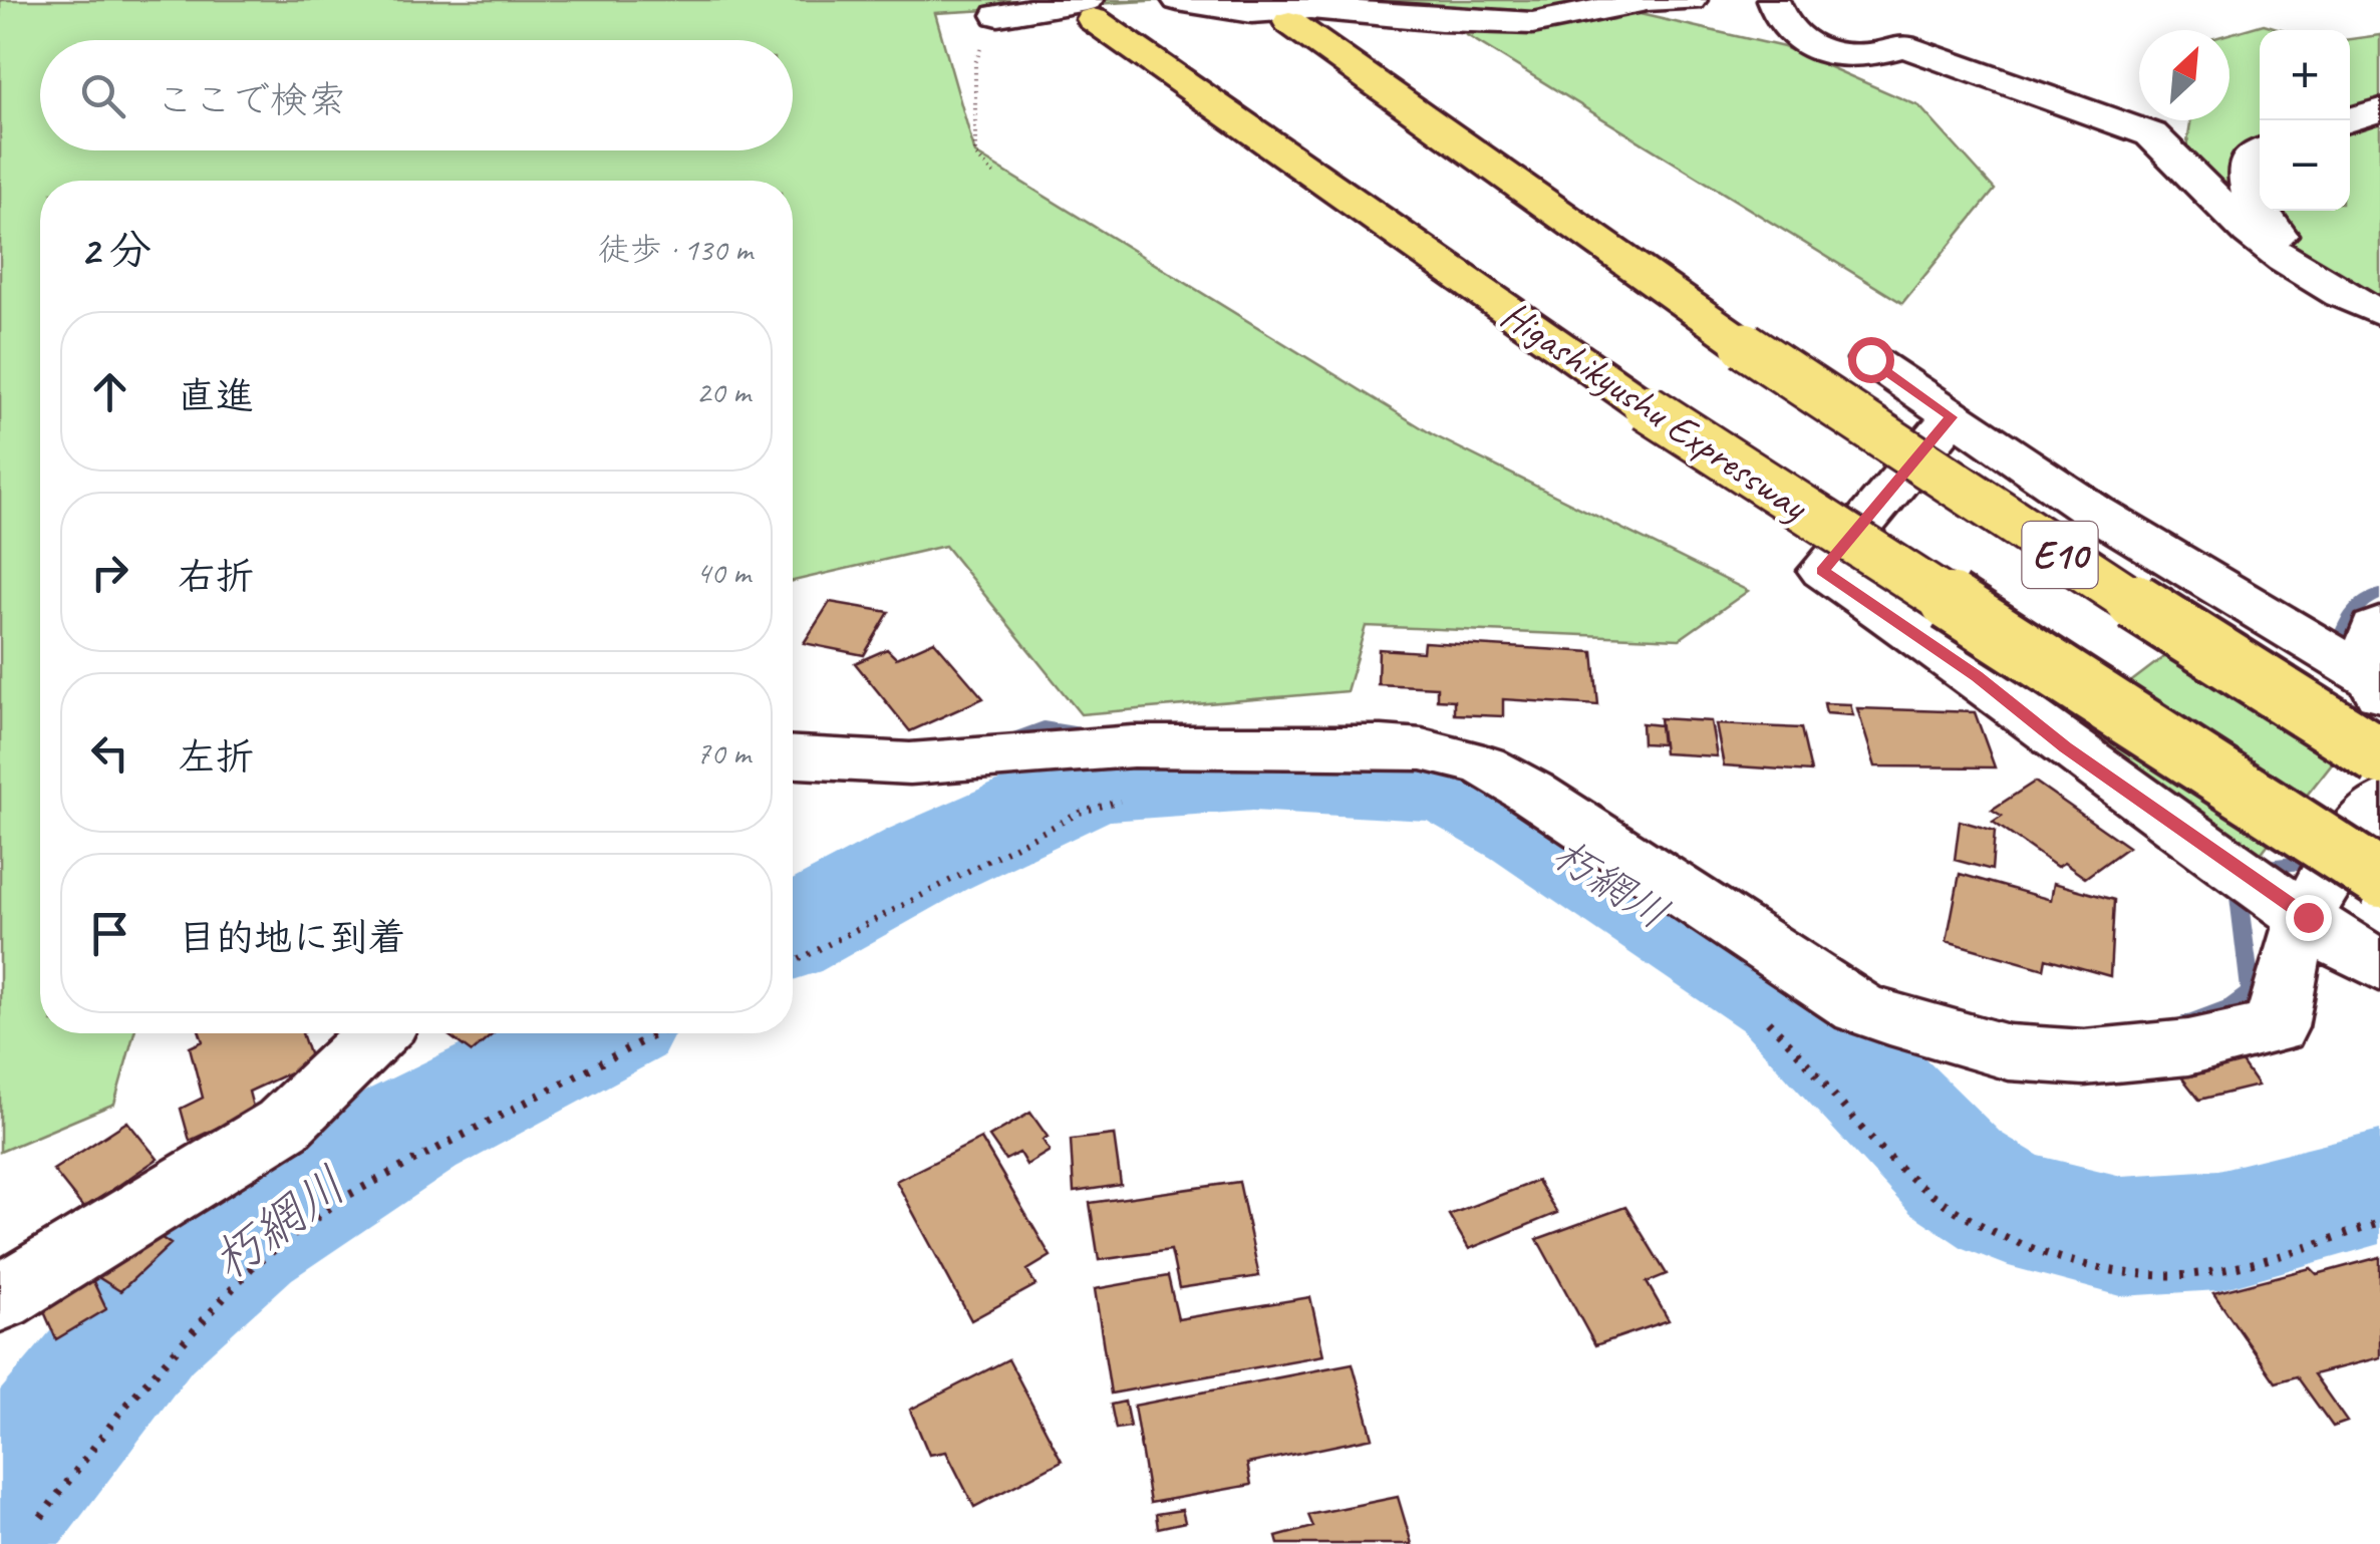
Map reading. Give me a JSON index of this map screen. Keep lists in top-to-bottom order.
{
  "streets": {
    "highway": ["Higashikyushu Expressway", "E10"]
  },
  "water": ["朽網川"],
  "north": "top right",
  "page": {
    "map_buttons": ["+", "−"],
    "search": "ここで検索",
    "heading": ["2 分", "徒歩 · 130 m"],
    "list": [
      ["直進", "20 m"],
      ["右折", "40 m"],
      ["左折", "70 m"],
      "目的地に到着"
    ]
  }
}
